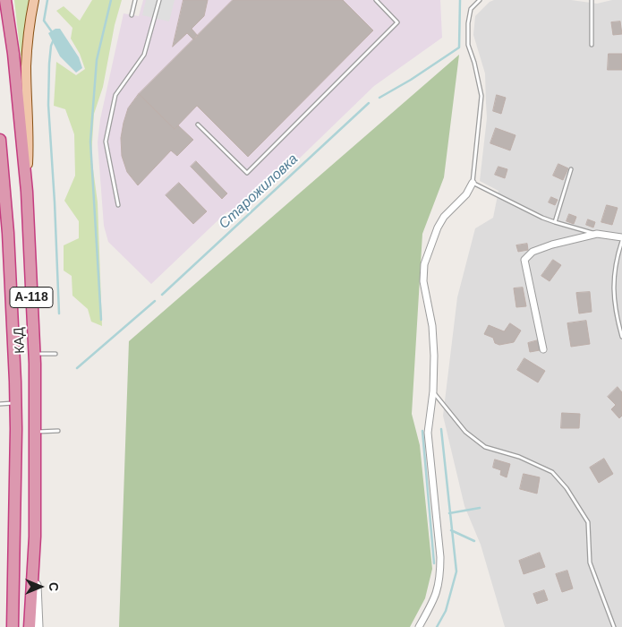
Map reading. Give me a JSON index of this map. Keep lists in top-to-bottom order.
{
  "streets": {
    "highway": ["А-118", "КАД"]
  },
  "water": ["Старожиловка"],
  "north": "right"
}
